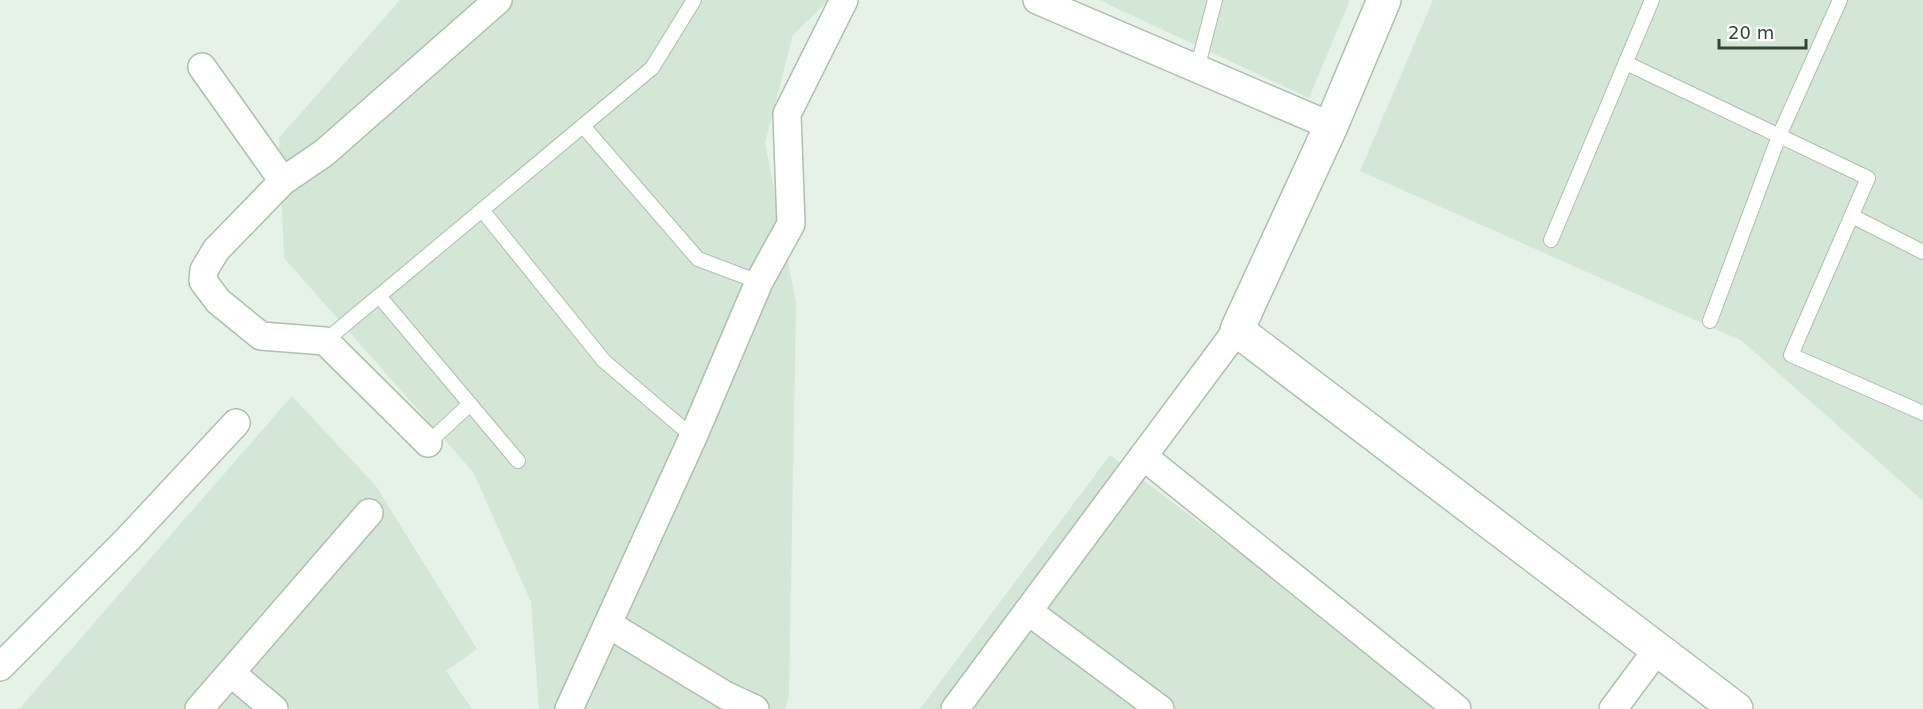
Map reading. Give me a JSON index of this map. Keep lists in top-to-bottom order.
{
  "scale_bar": "20 m"
}
